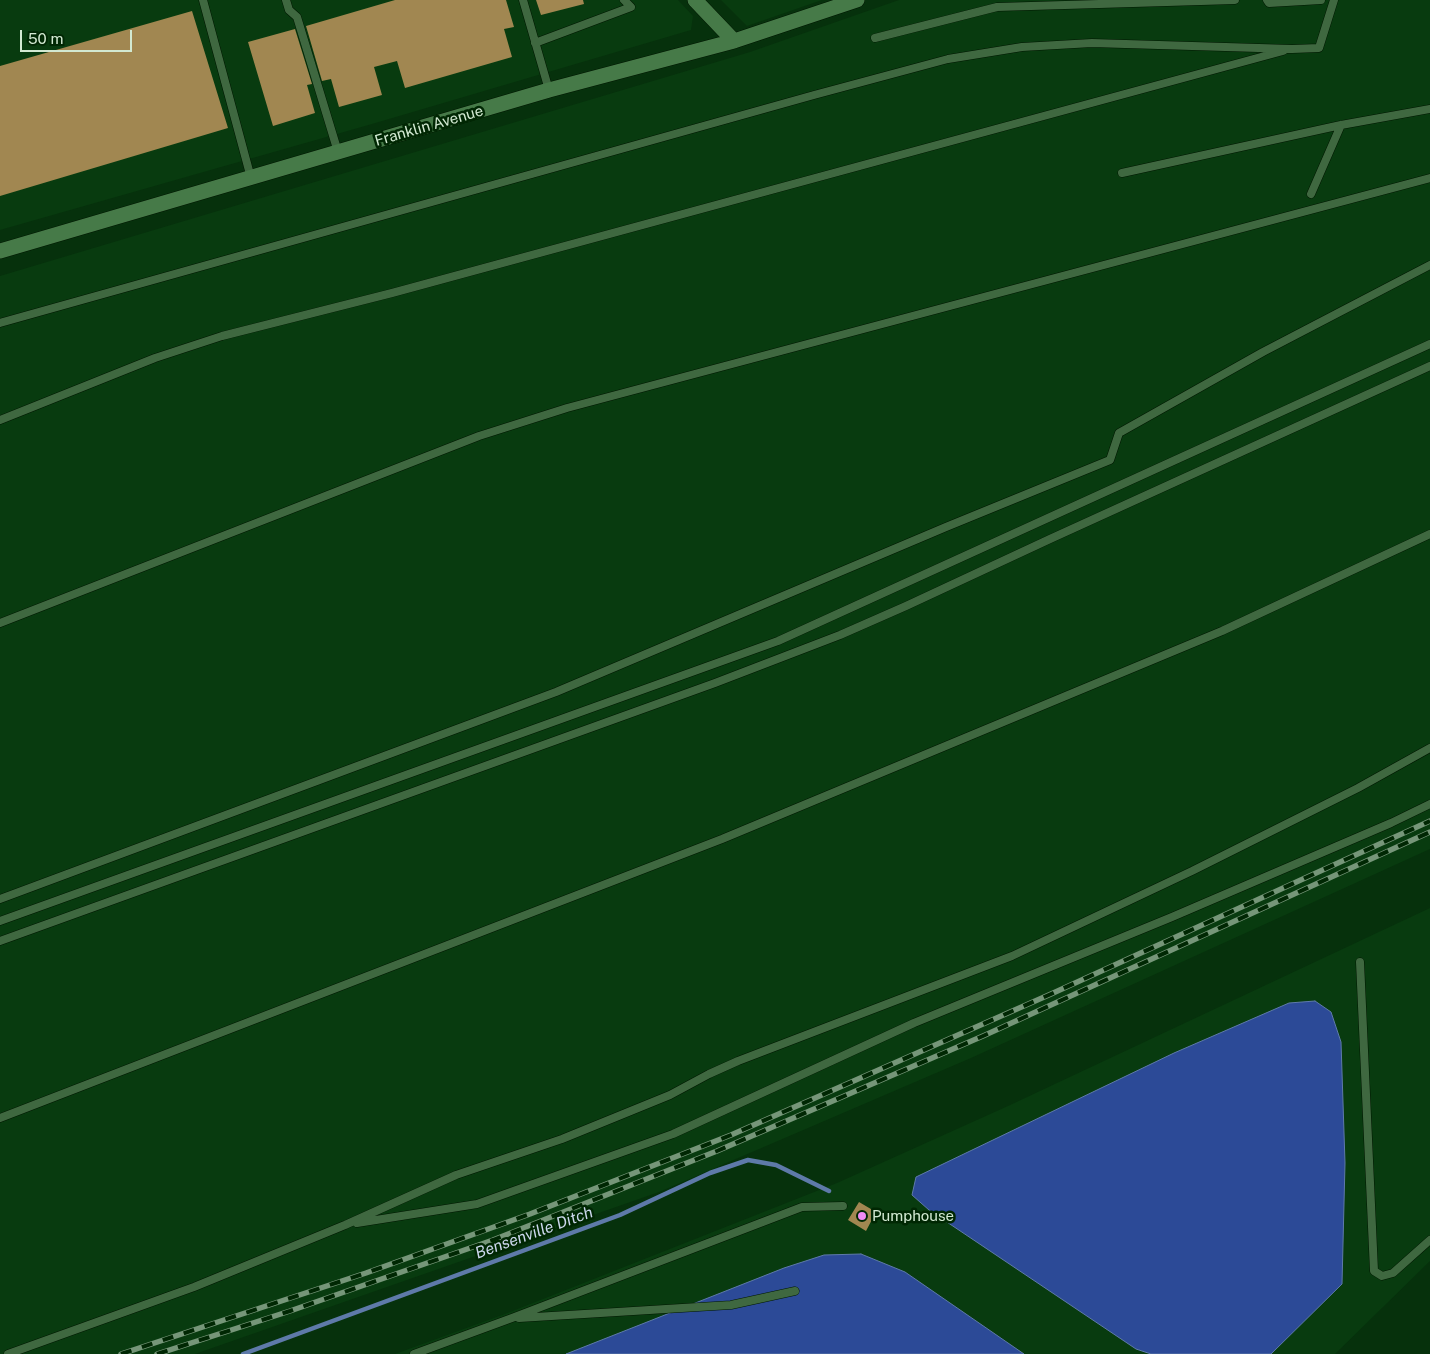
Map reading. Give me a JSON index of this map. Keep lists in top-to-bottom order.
{
  "streets": {
    "main road": ["Franklin Avenue"]
  },
  "water": ["Bensenville Ditch"],
  "places": ["Pumphouse"],
  "scale_bar": "50 m"
}
